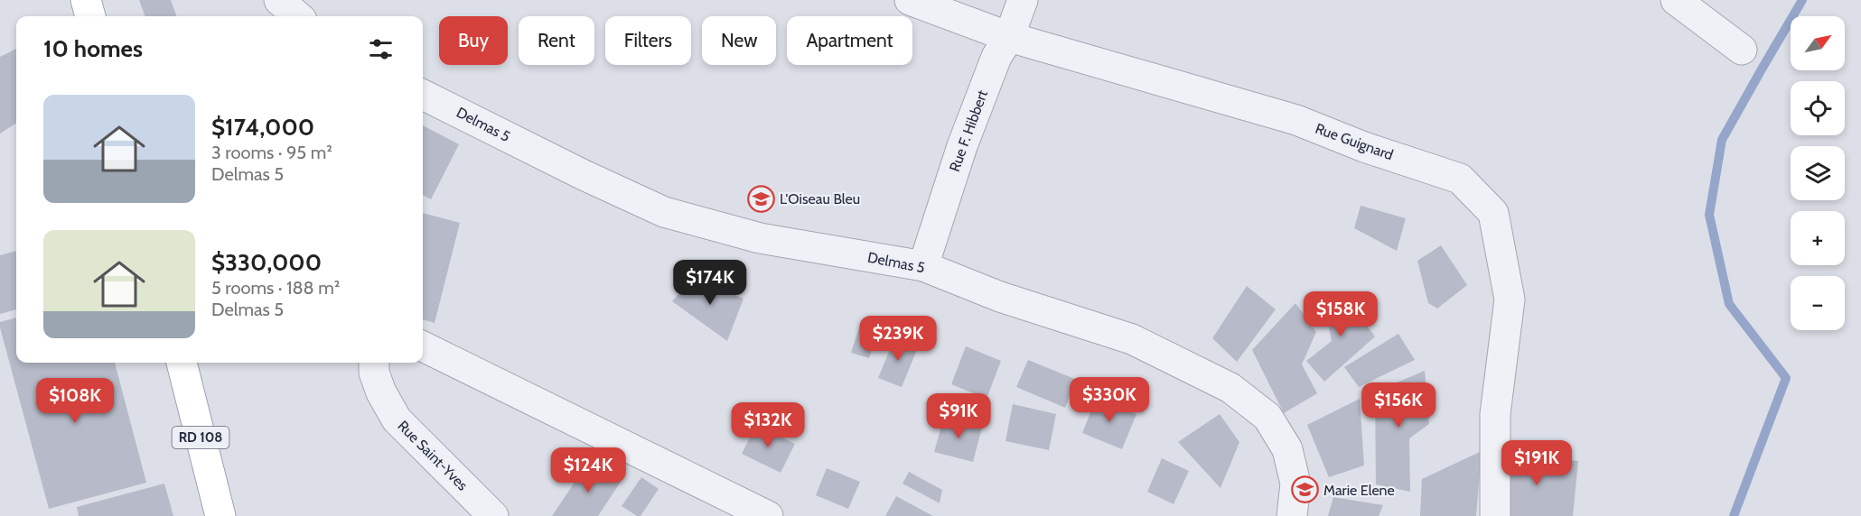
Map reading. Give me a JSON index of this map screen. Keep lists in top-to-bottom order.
{
  "streets": {
    "main road": ["RD 108"],
    "street": [
      "Delmas 5",
      "Rue F. Hibbert",
      "Rue Guignard",
      "Rue Saint-Yves"
    ]
  },
  "crossings": [
    ["Delmas 5", "Rue F. Hibbert"],
    ["Rue F. Hibbert", "Rue Guignard"]
  ],
  "places": {
    "school or university": ["L'Oiseau Bleu", "Marie Elene"]
  },
  "north": "top right",
  "page": {
    "map_buttons": ["+", "−"],
    "chip": [
      "Buy",
      "Rent",
      "Filters",
      "New",
      "Apartment"
    ],
    "heading": "10 homes",
    "list": [
      {
        "name": "$174,000",
        "note": "3 rooms · 95 m² · Delmas 5"
      },
      {
        "name": "$330,000",
        "note": "5 rooms · 188 m² · Delmas 5"
      }
    ],
    "price": [
      "$174K",
      "$158K",
      "$239K",
      "$330K",
      "$108K",
      "$156K",
      "$91K",
      "$132K",
      "$191K",
      "$124K"
    ]
  }
}
